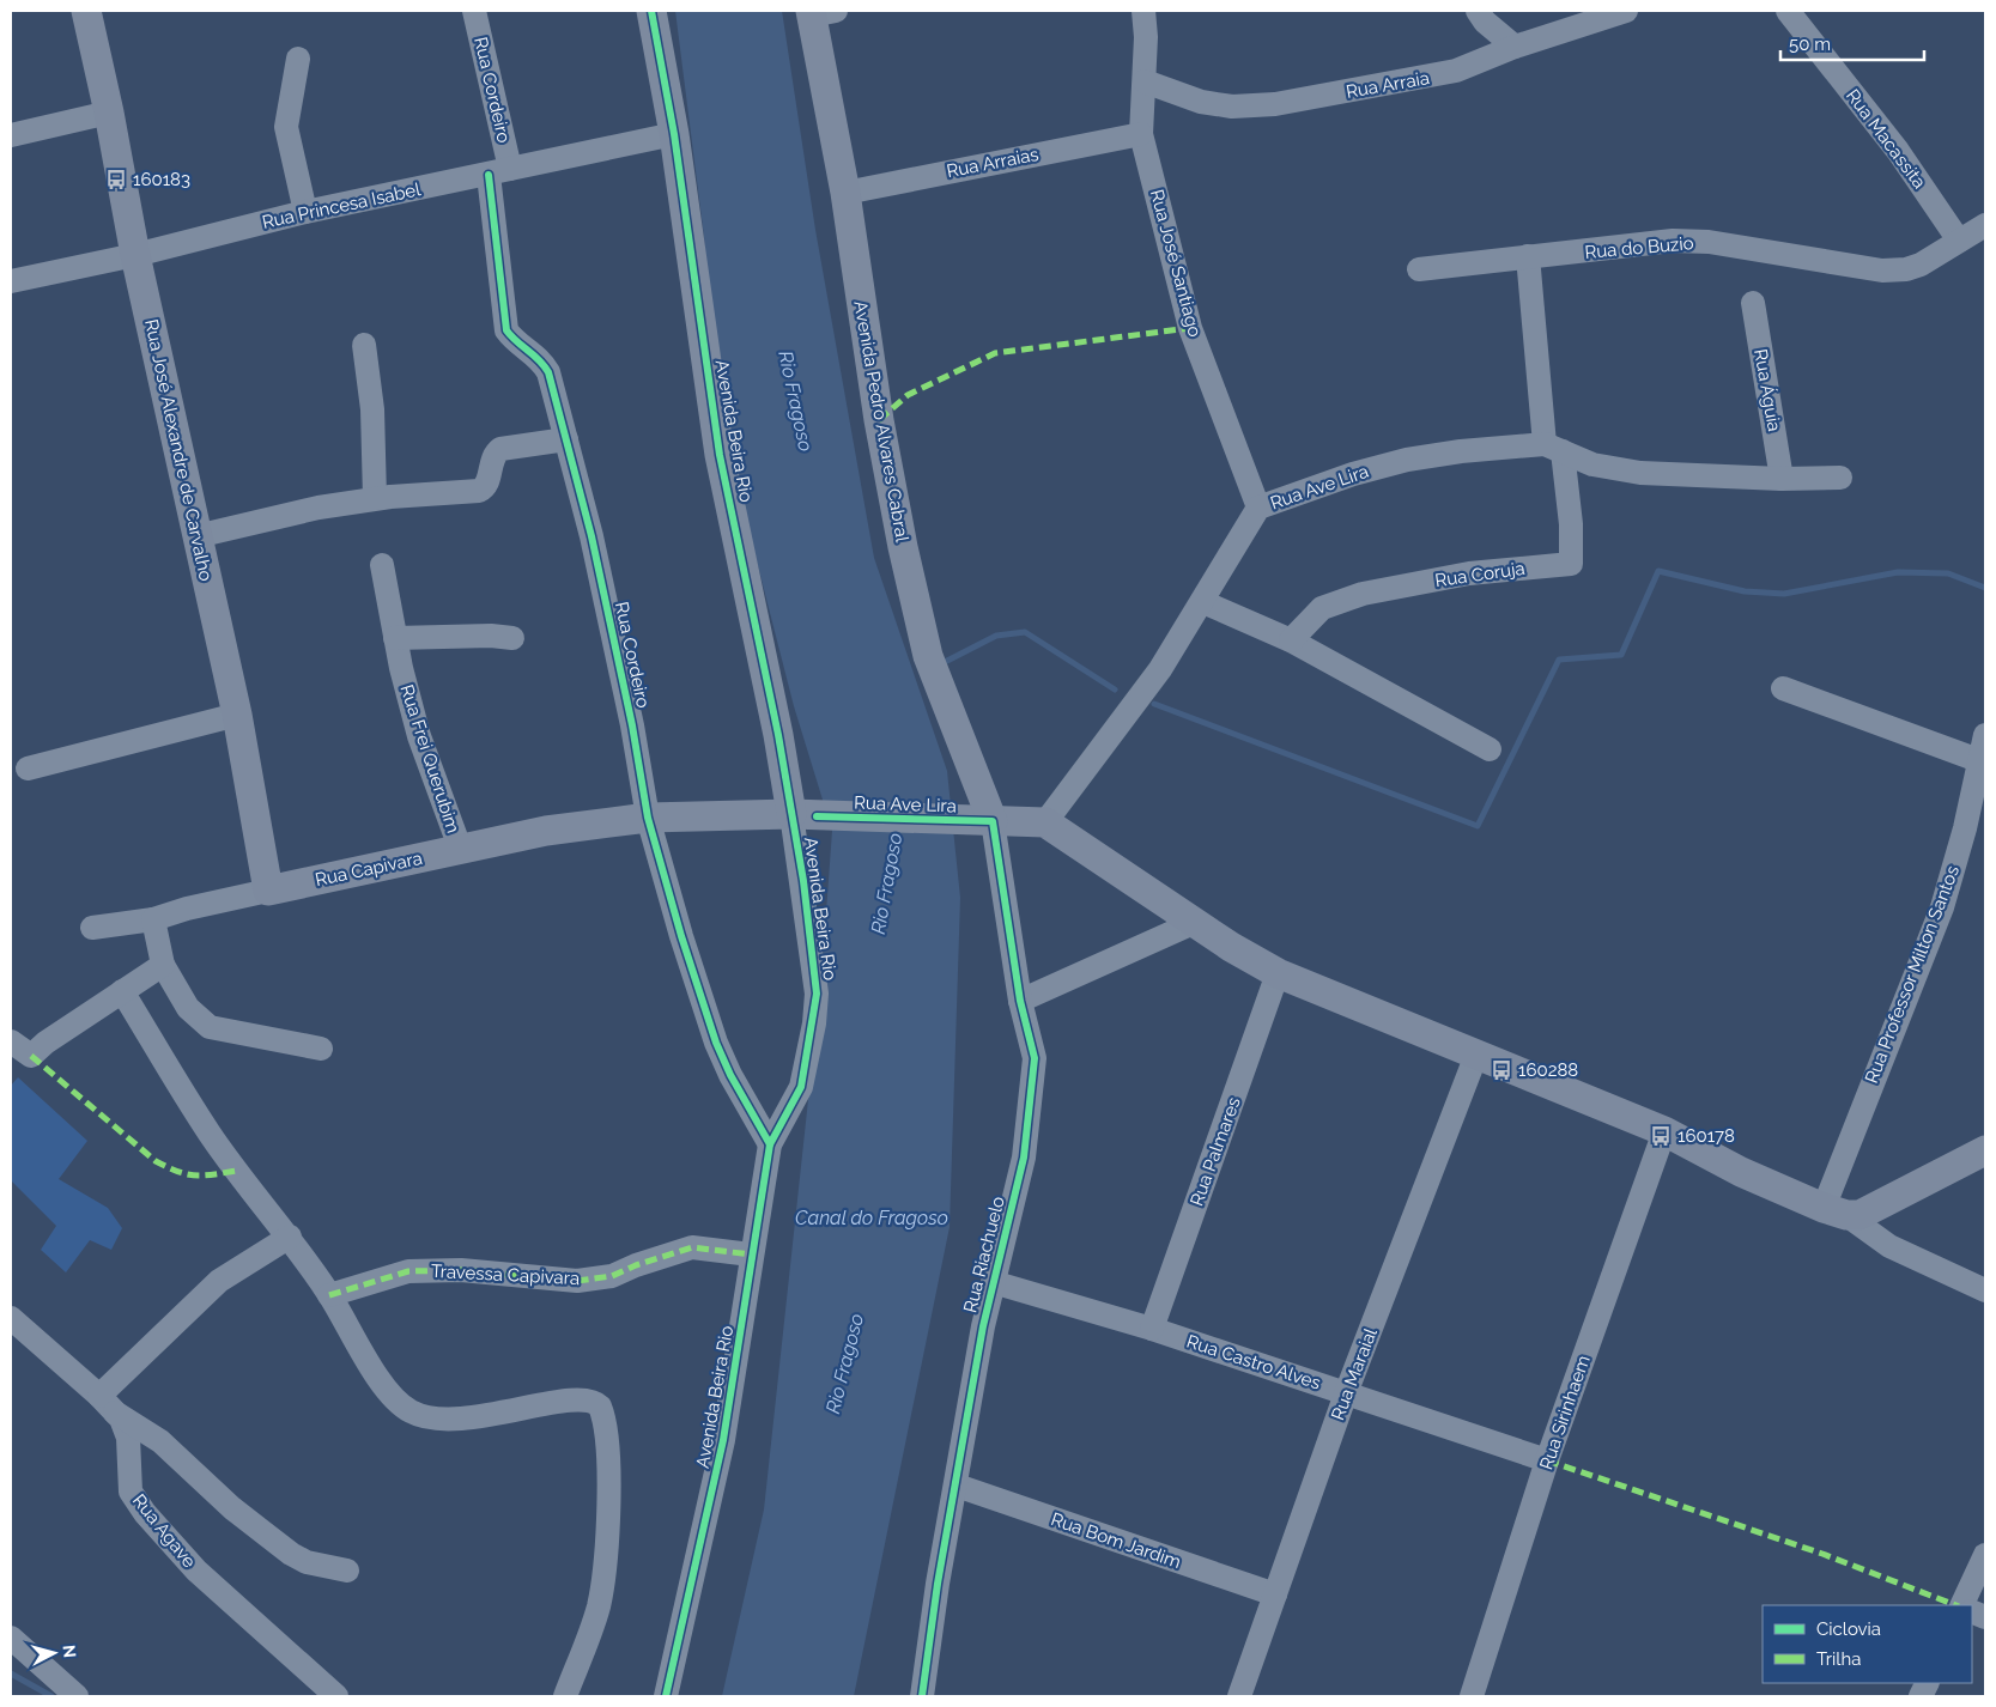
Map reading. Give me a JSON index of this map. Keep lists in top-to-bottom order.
{
  "streets": {
    "main road": [
      "Avenida Pedro Alvares Cabral",
      "Avenida Beira Rio",
      "Rua José Alexandre de Carvalho",
      "Rua Ave Lira",
      "Rua Capivara"
    ],
    "street": [
      "Rua Arraia",
      "Rua Cordeiro",
      "Rua Macassita",
      "Rua Arraias",
      "Rua Princesa Isabel",
      "Rua do Buzio",
      "Rua José Santiago",
      "Rua Águia",
      "Rua Coruja",
      "Rua Frei Querubim",
      "Rua Professor Milton Santos",
      "Rua Palmares",
      "Rua Riachuelo",
      "Travessa Capivara",
      "Rua Castro Alves",
      "Rua Maraial",
      "Rua Sirinhaem",
      "Rua Agave",
      "Rua Bom Jardim"
    ]
  },
  "crossings": [
    ["Rua Arraia", "Rua José Santiago"],
    ["Rua Cordeiro", "Rua Princesa Isabel"],
    ["Rua Cordeiro", "Avenida Beira Rio"],
    ["Rua Cordeiro", "Rua Capivara"],
    ["Rua Macassita", "Rua do Buzio"],
    ["Rua Arraias", "Rua José Santiago"],
    ["Rua Arraias", "Avenida Pedro Alvares Cabral"],
    ["Rua Princesa Isabel", "Avenida Beira Rio"],
    ["Rua Princesa Isabel", "Rua José Alexandre de Carvalho"],
    ["Rua José Santiago", "Rua Ave Lira"],
    ["Rua Águia", "Rua Ave Lira"],
    ["Avenida Pedro Alvares Cabral", "Rua Ave Lira"],
    ["Avenida Pedro Alvares Cabral", "Rua Riachuelo"],
    ["Avenida Beira Rio", "Rua Ave Lira"],
    ["Avenida Beira Rio", "Rua Capivara"],
    ["Avenida Beira Rio", "Travessa Capivara"],
    ["Rua José Alexandre de Carvalho", "Rua Capivara"],
    ["Rua Ave Lira", "Rua Coruja"],
    ["Rua Ave Lira", "Rua Capivara"],
    ["Rua Ave Lira", "Rua Riachuelo"],
    ["Rua Frei Querubim", "Rua Capivara"],
    ["Rua Palmares", "Rua Castro Alves"],
    ["Rua Riachuelo", "Rua Castro Alves"],
    ["Rua Riachuelo", "Rua Bom Jardim"],
    ["Rua Castro Alves", "Rua Maraial"],
    ["Rua Castro Alves", "Rua Sirinhaem"],
    ["Rua Maraial", "Rua Bom Jardim"]
  ],
  "water": ["Rio Fragoso", "Canal do Fragoso"],
  "places": {
    "bus stop": ["160183", "160288", "160178"]
  },
  "legend": ["Ciclovia", "Trilha"],
  "scale_bar": "50 m",
  "north": "right"
}
